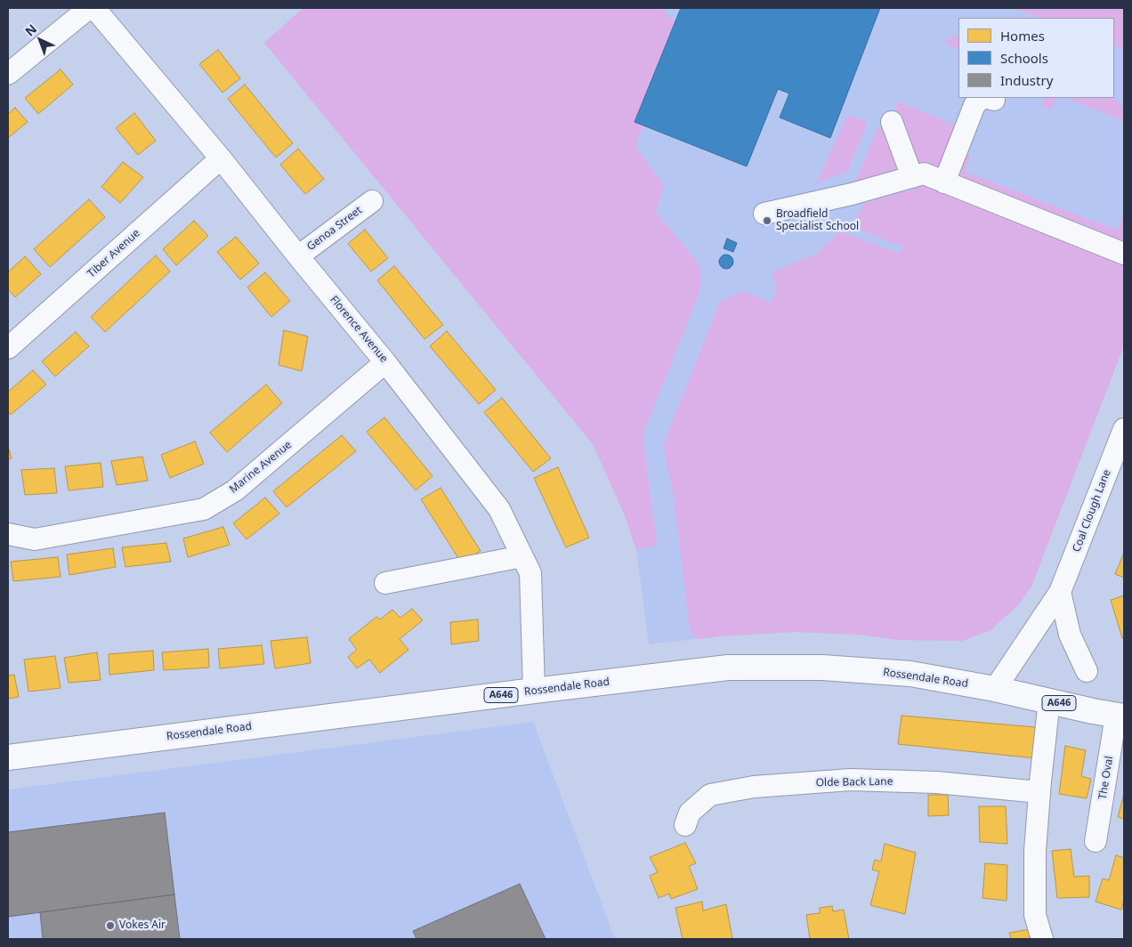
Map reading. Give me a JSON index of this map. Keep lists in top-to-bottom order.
{
  "streets": {
    "highway": ["Rossendale Road", "A646"],
    "street": [
      "Genoa Street",
      "Tiber Avenue",
      "Florence Avenue",
      "Marine Avenue",
      "Coal Clough Lane",
      "The Oval",
      "Olde Back Lane"
    ]
  },
  "crossings": [
    ["Genoa Street", "Florence Avenue"],
    ["Tiber Avenue", "Florence Avenue"],
    ["Florence Avenue", "Marine Avenue"],
    ["Florence Avenue", "Rossendale Road"],
    ["Coal Clough Lane", "Rossendale Road"],
    ["Rossendale Road", "The Oval"]
  ],
  "places": ["Broadfield Specialist School", "Vokes Air"],
  "legend": ["Homes", "Schools", "Industry"],
  "north": "top left"
}
